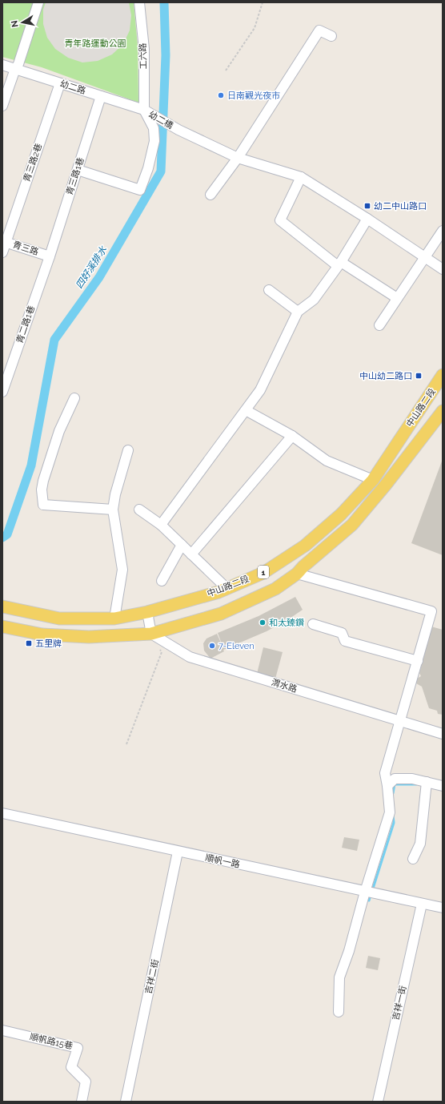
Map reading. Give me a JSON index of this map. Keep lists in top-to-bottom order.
{
  "streets": {
    "main road": ["中山路二段", "1"],
    "street": [
      "工六路",
      "幼二路",
      "幼二橋",
      "青三路2巷",
      "青三路1巷",
      "青三路",
      "青二路1巷",
      "渭水路",
      "順帆一路",
      "吉祥二街",
      "吉祥一街",
      "順帆路15巷"
    ]
  },
  "crossings": [
    ["工六路", "幼二路"],
    ["工六路", "幼二橋"],
    ["幼二路", "幼二橋"],
    ["幼二路", "青三路2巷"],
    ["幼二路", "青三路1巷"],
    ["青三路2巷", "青三路"],
    ["青三路1巷", "青三路"],
    ["青三路1巷", "青二路1巷"],
    ["青三路", "青二路1巷"],
    ["中山路二段", "渭水路"],
    ["順帆一路", "吉祥二街"],
    ["順帆一路", "吉祥一街"]
  ],
  "water": ["四好溪排水"],
  "parks": ["青年路運動公園"],
  "places": {
    "other": ["日南觀光夜市", "和太臻鑽", "7-Eleven"],
    "transit": ["幼二中山路口", "中山幼二路口", "五里牌"]
  },
  "north": "left"
}
